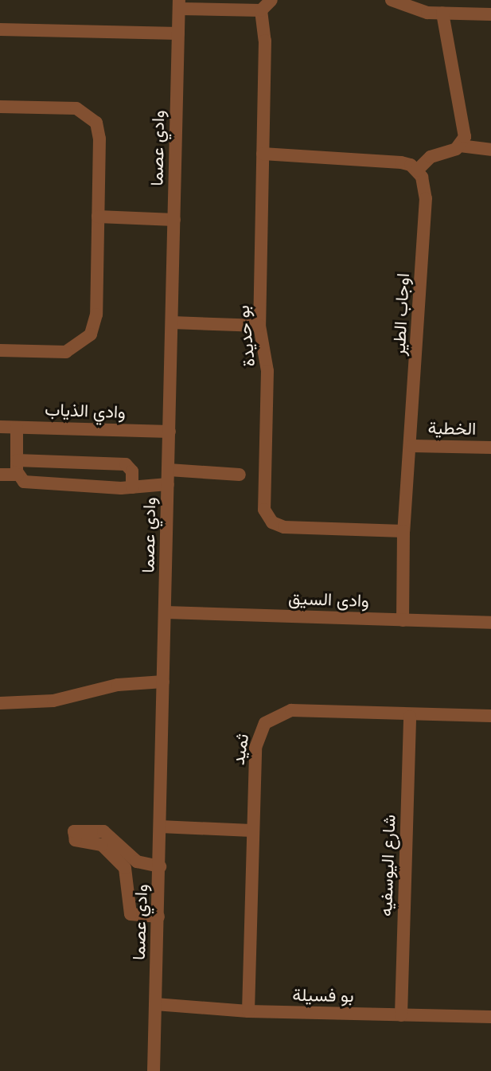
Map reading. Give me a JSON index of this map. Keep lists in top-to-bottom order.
{
  "streets": {
    "street": [
      "وادي عصما",
      "اوجاب الطير",
      "بو حديدة",
      "وادي الذياب",
      "الخطية",
      "وادى السيق",
      "ثميد",
      "شارع اليوسفيه",
      "بو فسيلة"
    ]
  },
  "crossings": [
    ["وادي عصما", "وادي الذياب"],
    ["وادي عصما", "وادى السيق"],
    ["وادي عصما", "بو فسيلة"],
    ["اوجاب الطير", "بو حديدة"],
    ["اوجاب الطير", "الخطية"],
    ["اوجاب الطير", "وادى السيق"],
    ["ثميد", "شارع اليوسفيه"],
    ["ثميد", "بو فسيلة"],
    ["شارع اليوسفيه", "بو فسيلة"]
  ]
}
